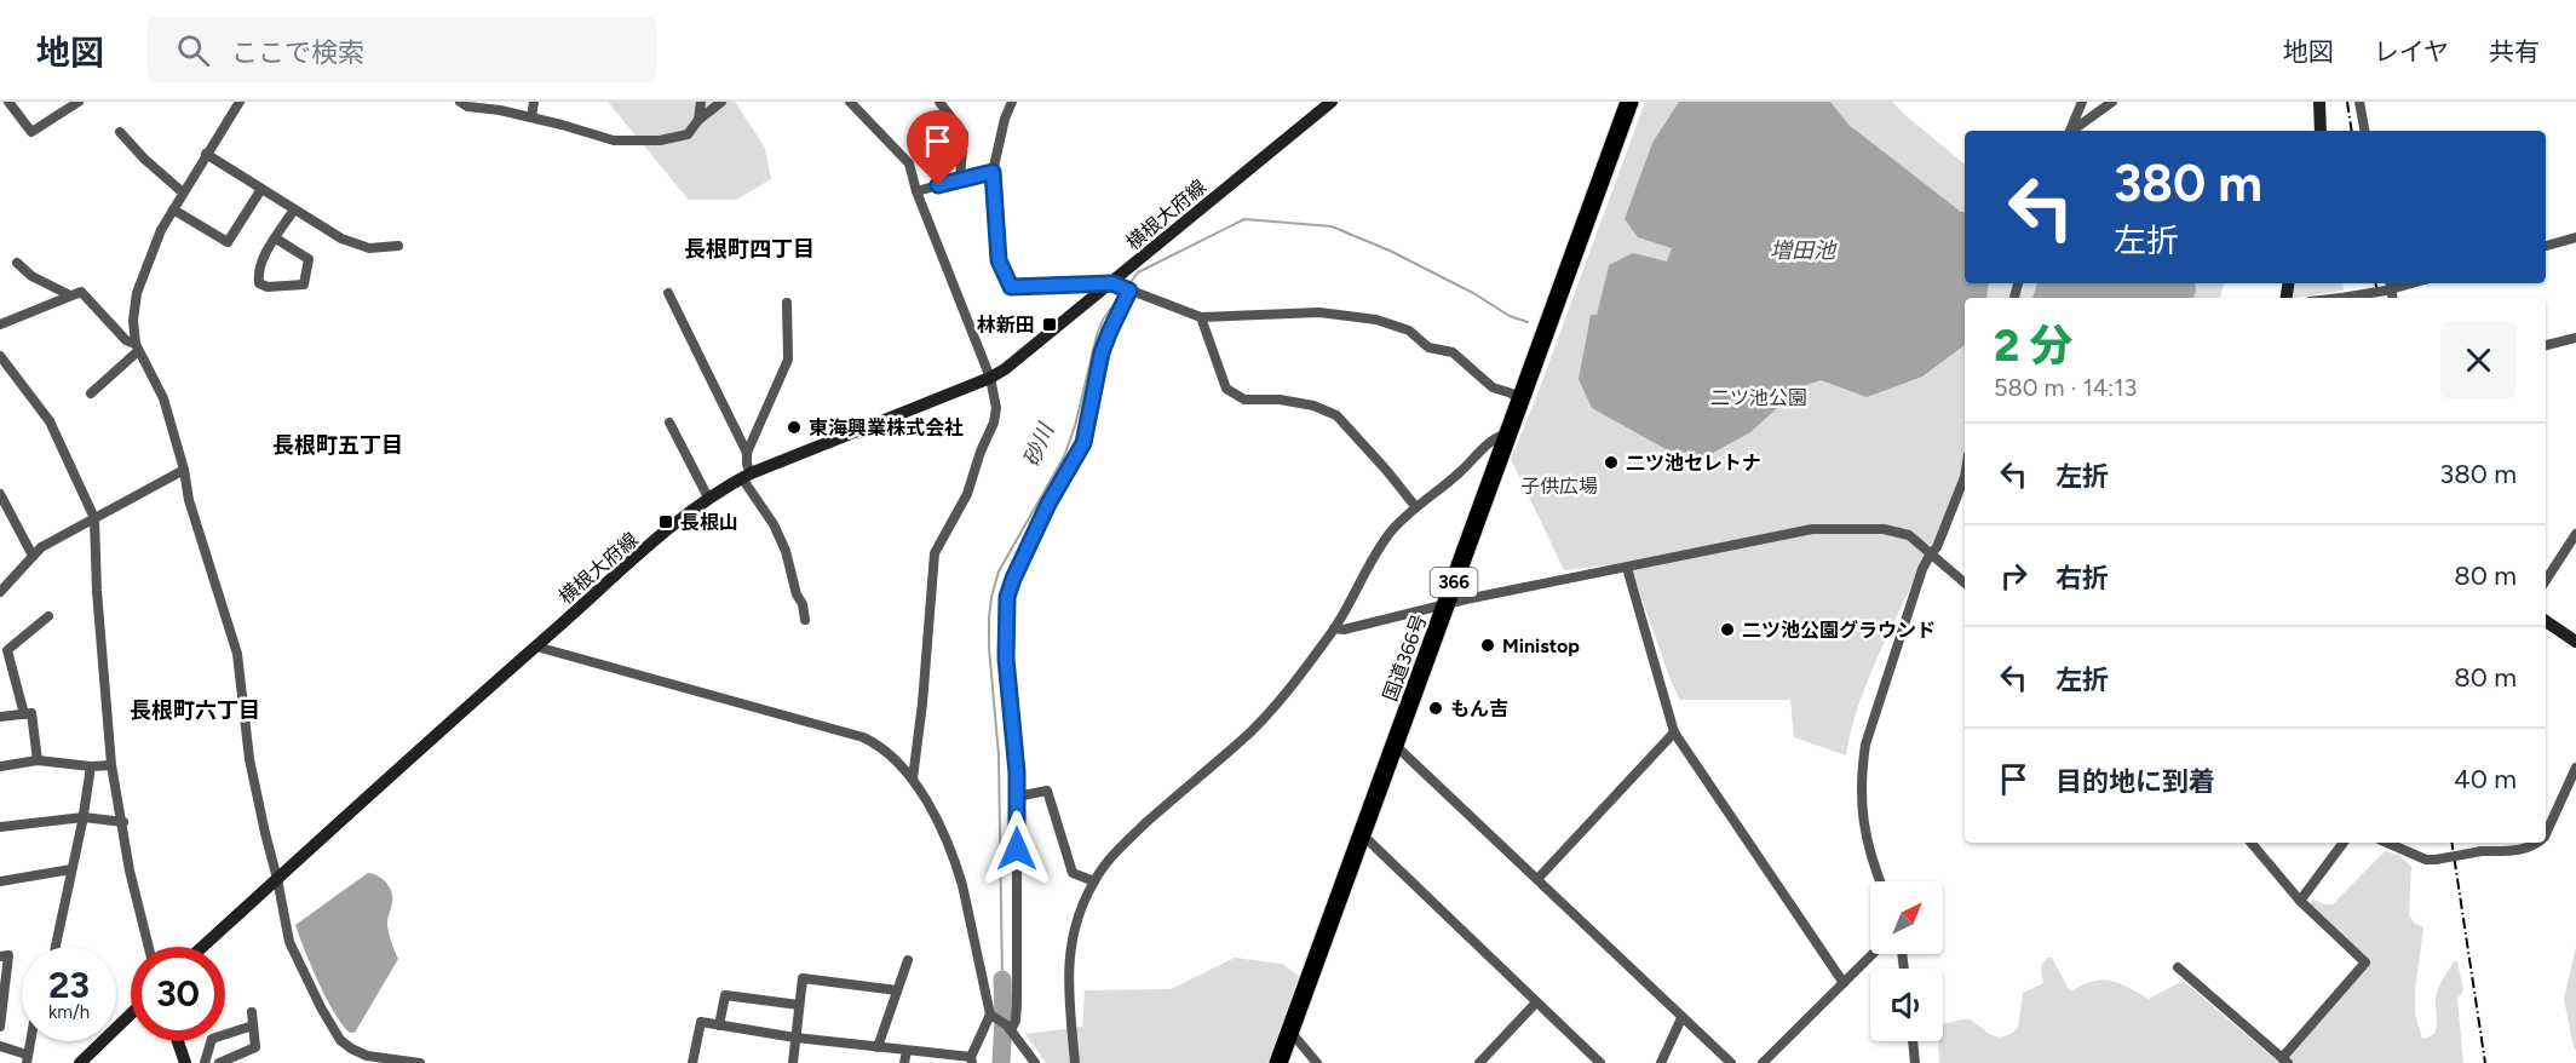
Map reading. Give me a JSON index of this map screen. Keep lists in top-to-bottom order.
{
  "streets": {
    "highway": ["366", "国道366号"],
    "main road": ["横根大府線"]
  },
  "districts": ["長根町四丁目", "長根町五丁目", "長根町六丁目"],
  "water": ["増田池", "砂川"],
  "parks": ["二ツ池公園", "子供広場"],
  "places": {
    "transit": ["林新田", "長根山"],
    "other": [
      "東海興業株式会社",
      "二ツ池セレトナ",
      "二ツ池公園グラウンド",
      "Ministop",
      "もん吉"
    ]
  },
  "north": "top right",
  "page": {
    "header": "地図",
    "search": "ここで検索",
    "nav": ["地図", "レイヤ", "共有"],
    "turn": ["380 m", "左折"],
    "heading": ["2 分", "580 m · 14:13"],
    "list": [
      {
        "name": "左折",
        "value": "380 m"
      },
      {
        "name": "右折",
        "value": "80 m"
      },
      {
        "name": "左折",
        "value": "80 m"
      },
      {
        "name": "目的地に到着",
        "value": "40 m"
      }
    ],
    "speed": "23 km/h",
    "limit": "30"
  }
}
